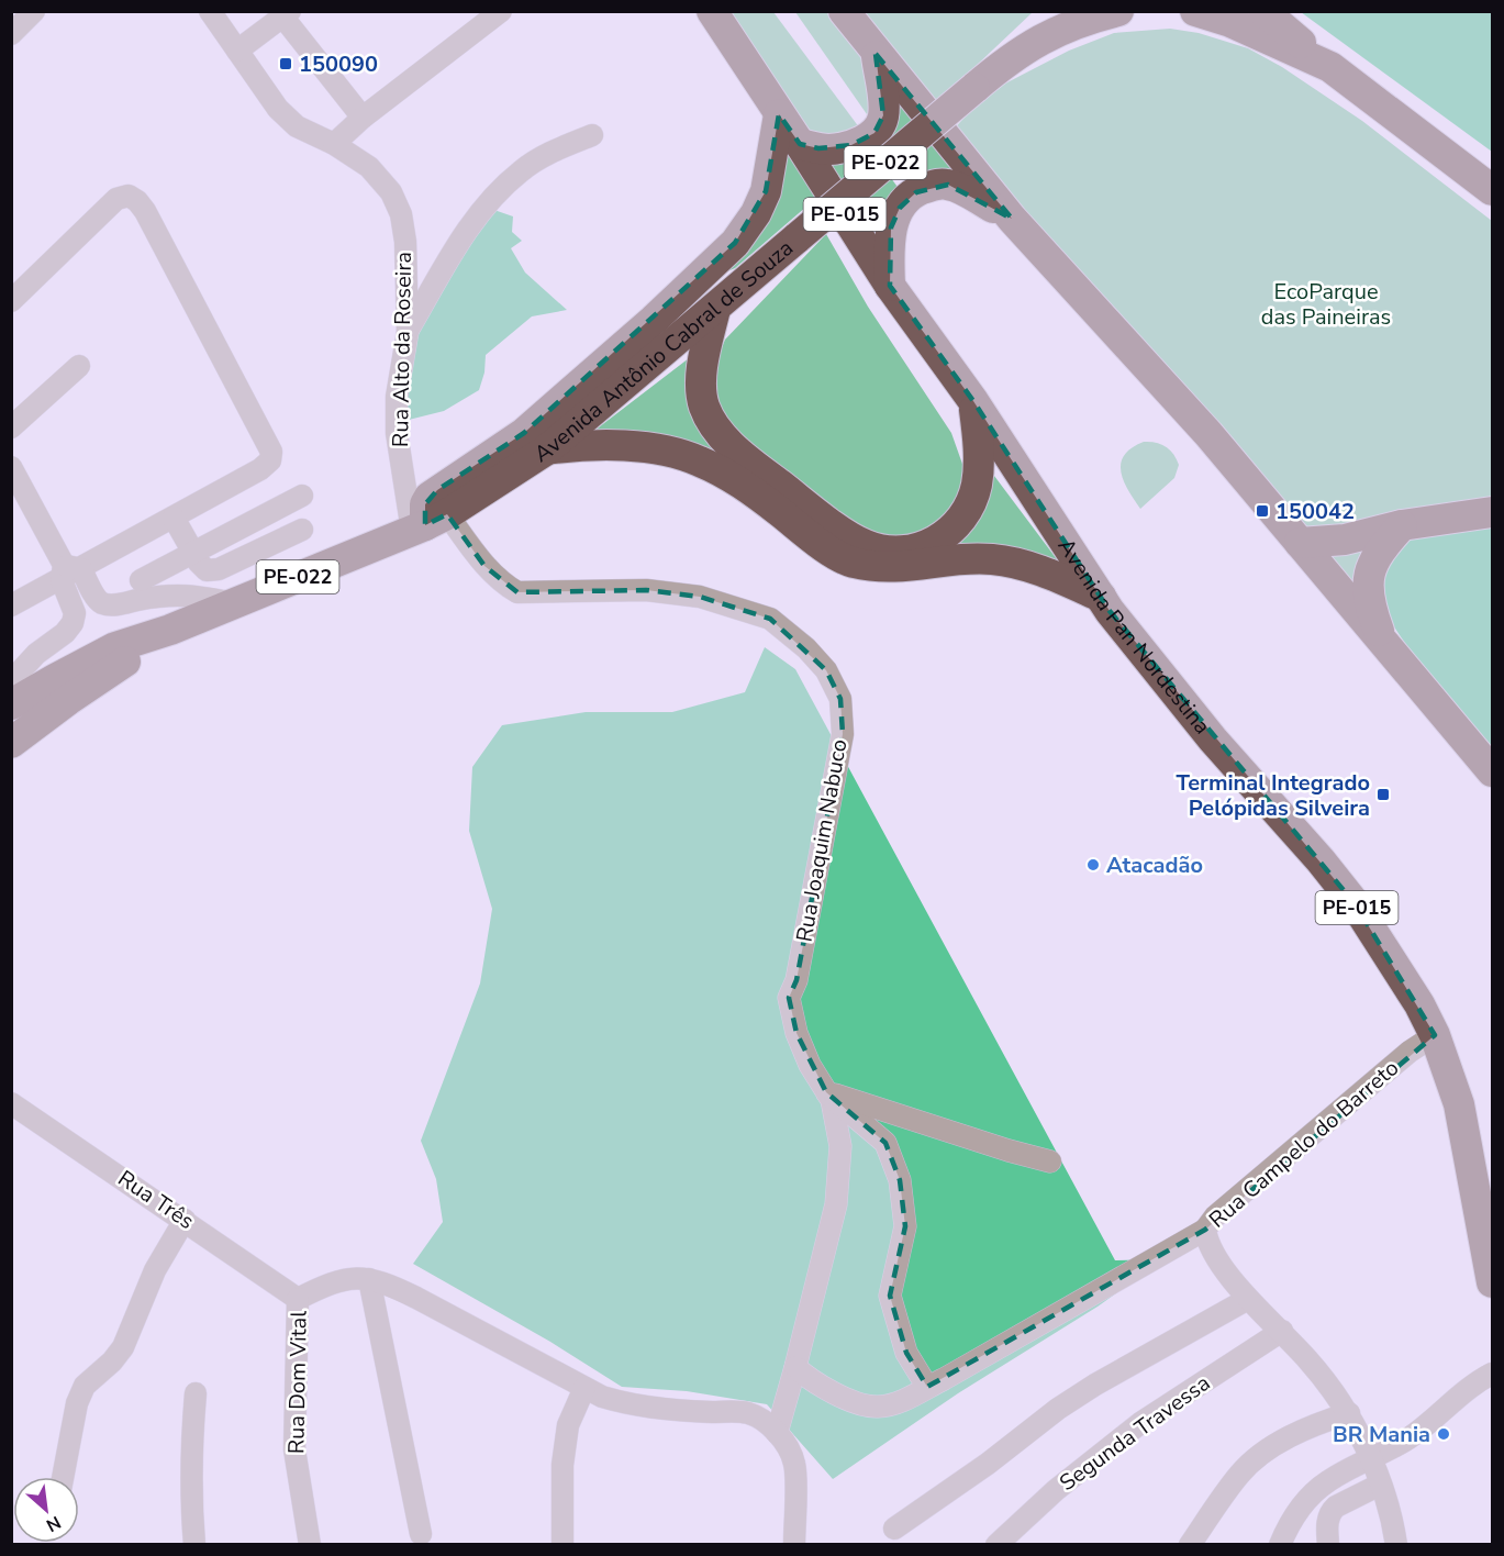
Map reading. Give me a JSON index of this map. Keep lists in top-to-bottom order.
{
  "streets": {
    "highway": [
      "PE-022",
      "PE-015",
      "Avenida Antônio Cabral de Souza",
      "Avenida Pan Nordestina"
    ],
    "street": [
      "Rua Alto da Roseira",
      "Rua Joaquim Nabuco",
      "Rua Campelo do Barreto",
      "Rua Três",
      "Rua Dom Vital",
      "Segunda Travessa"
    ]
  },
  "crossings": [
    ["Rua Alto da Roseira", "Avenida Antônio Cabral de Souza"],
    ["Rua Alto da Roseira", "Rua Joaquim Nabuco"],
    ["Avenida Antônio Cabral de Souza", "Rua Joaquim Nabuco"],
    ["Avenida Pan Nordestina", "Rua Campelo do Barreto"],
    ["Rua Campelo do Barreto", "Segunda Travessa"],
    ["Rua Três", "Rua Dom Vital"]
  ],
  "parks": ["EcoParque das Paineiras"],
  "places": {
    "transit": ["150090", "150042", "Terminal Integrado Pelópidas Silveira"],
    "other": ["Atacadão", "BR Mania"]
  },
  "north": "bottom right"
}
